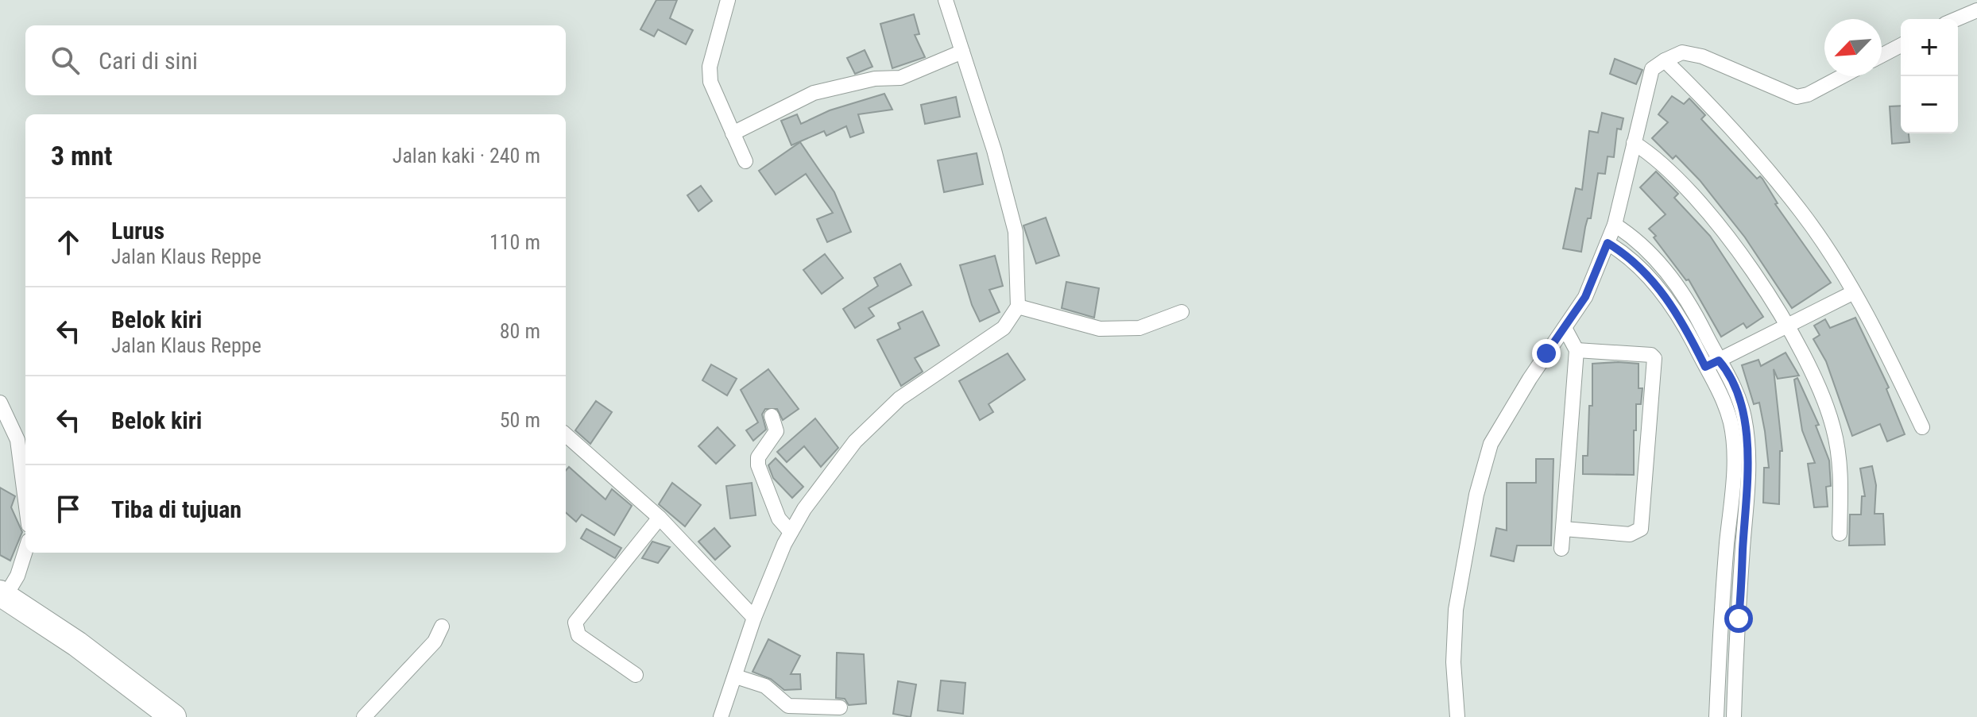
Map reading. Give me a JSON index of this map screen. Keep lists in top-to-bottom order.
{
  "north": "bottom left",
  "page": {
    "map_buttons": ["+", "−"],
    "search": "Cari di sini",
    "heading": ["3 mnt", "Jalan kaki · 240 m"],
    "list": [
      ["Lurus", "Jalan Klaus Reppe", "110 m"],
      ["Belok kiri", "Jalan Klaus Reppe", "80 m"],
      ["Belok kiri", "50 m"],
      "Tiba di tujuan"
    ]
  }
}
